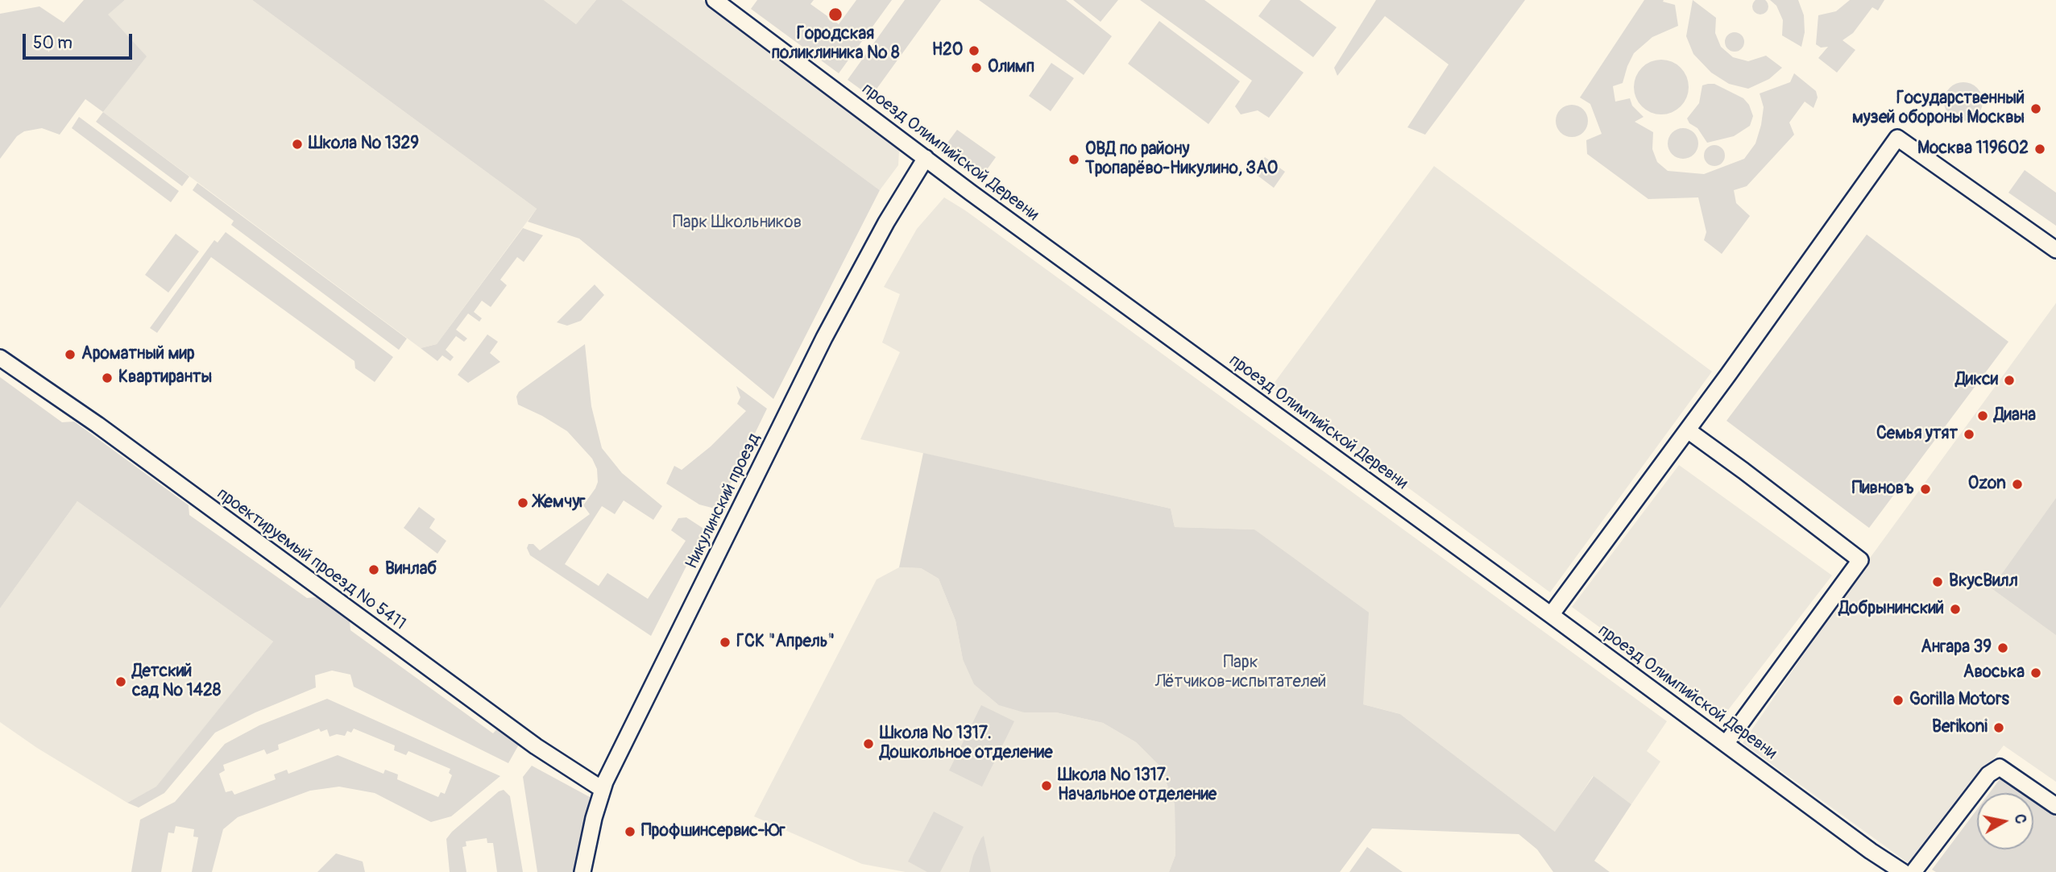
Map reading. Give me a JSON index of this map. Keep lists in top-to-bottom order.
{
  "streets": {
    "street": ["проезд Олимпийской Деревни", "Никулинский проезд", "проектируемый проезд № 5411"]
  },
  "crossings": [
    ["проезд Олимпийской Деревни", "Никулинский проезд"],
    ["Никулинский проезд", "проектируемый проезд № 5411"]
  ],
  "parks": ["Парк Школьников", "Парк Лётчиков-испытателей"],
  "places": [
    "Городская поликлиника № 8",
    "H2O",
    "Олимп",
    "Государственный музей обороны Москвы",
    "Школа № 1329",
    "Москва 119602",
    "ОВД по району Тропарёво-Никулино, ЗАО",
    "Ароматный мир",
    "Квартиранты",
    "Дикси",
    "Диана",
    "Семья утят",
    "Ozon",
    "Пивновъ",
    "Жемчуг",
    "Винлаб",
    "ВкусВилл",
    "Добрынинский",
    "ГСК \"Апрель\"",
    "Ангара 39",
    "Авоська",
    "Детский сад № 1428",
    "Gorilla Motors",
    "Berikoni",
    "Школа № 1317. Дошкольное отделение",
    "Школа № 1317. Начальное отделение",
    "Профшинсервис-Юг"
  ],
  "scale_bar": "50 m",
  "north": "right"
}
